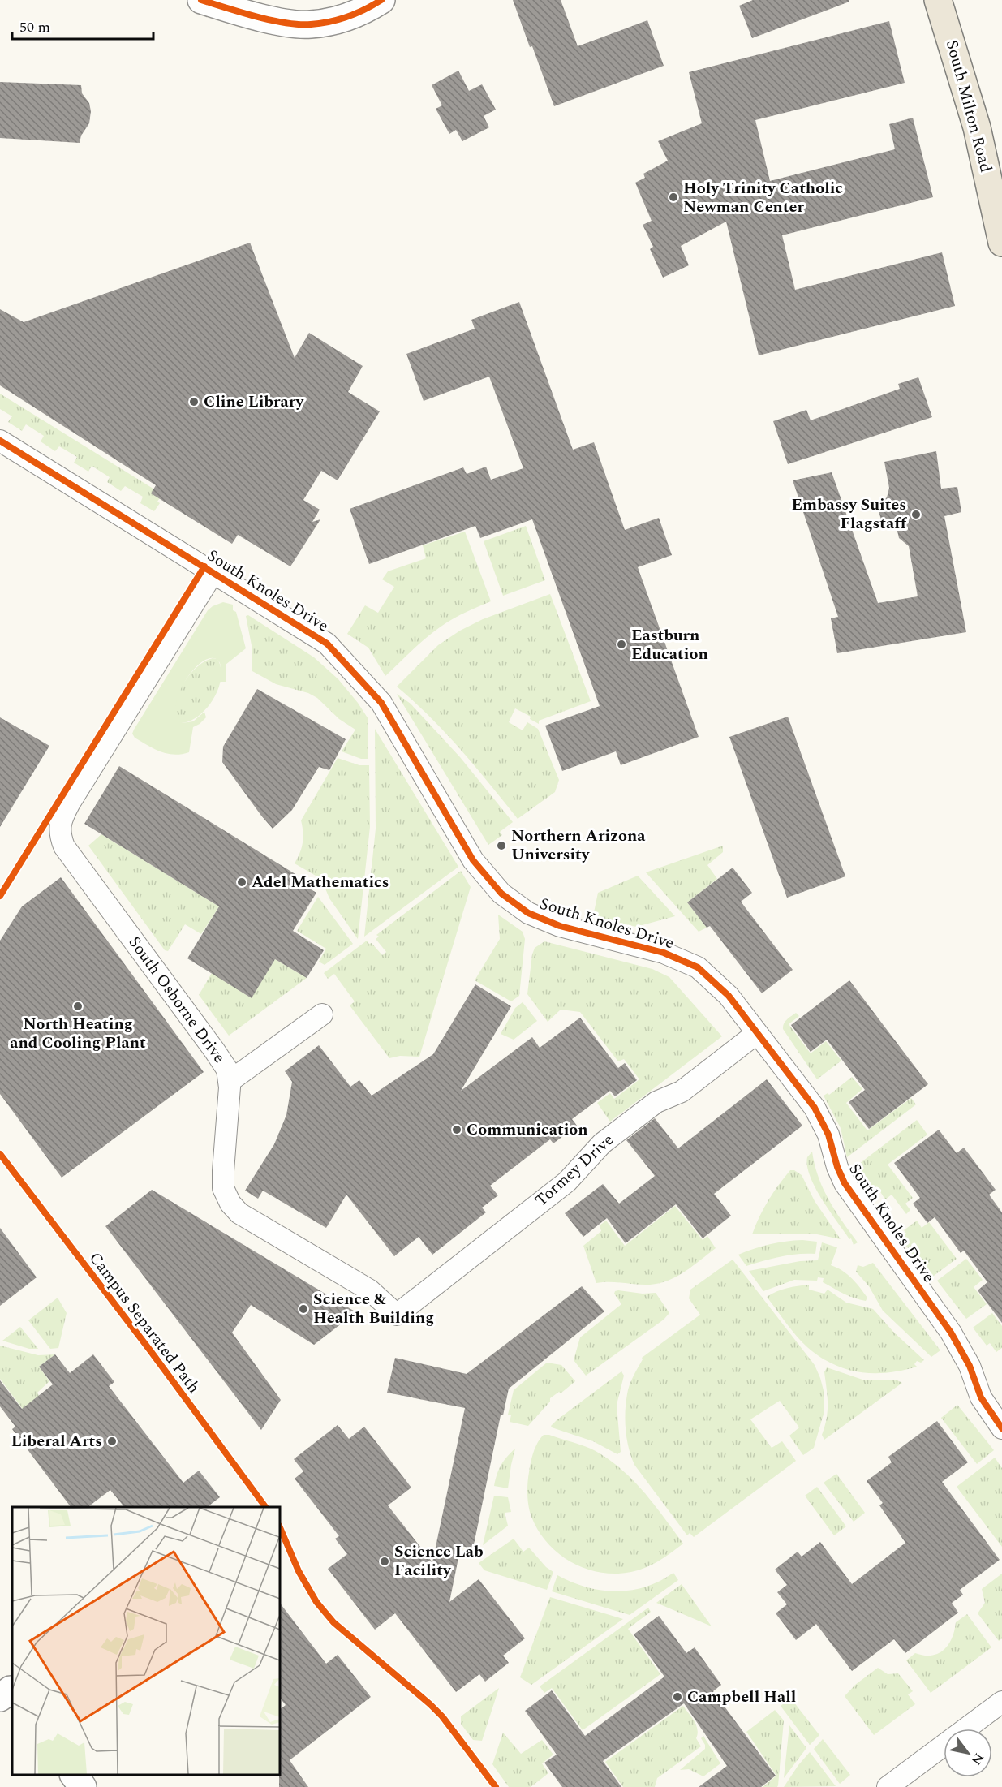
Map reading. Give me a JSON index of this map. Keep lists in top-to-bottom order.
{
  "streets": {
    "main road": ["South Milton Road"],
    "street": ["South Knoles Drive", "South Osborne Drive", "Tormey Drive"],
    "cycle path": ["Campus Separated Path"]
  },
  "crossings": [
    ["South Knoles Drive", "South Osborne Drive"],
    ["South Knoles Drive", "Tormey Drive"],
    ["South Osborne Drive", "Tormey Drive"]
  ],
  "places": [
    "Holy Trinity Catholic Newman Center",
    "Cline Library",
    "Embassy Suites Flagstaff",
    "Eastburn Education",
    "Northern Arizona University",
    "Adel Mathematics",
    "North Heating and Cooling Plant",
    "Communication",
    "Science & Health Building",
    "Liberal Arts",
    "Science Lab Facility",
    "Campbell Hall"
  ],
  "scale_bar": "50 m",
  "north": "bottom right"
}
